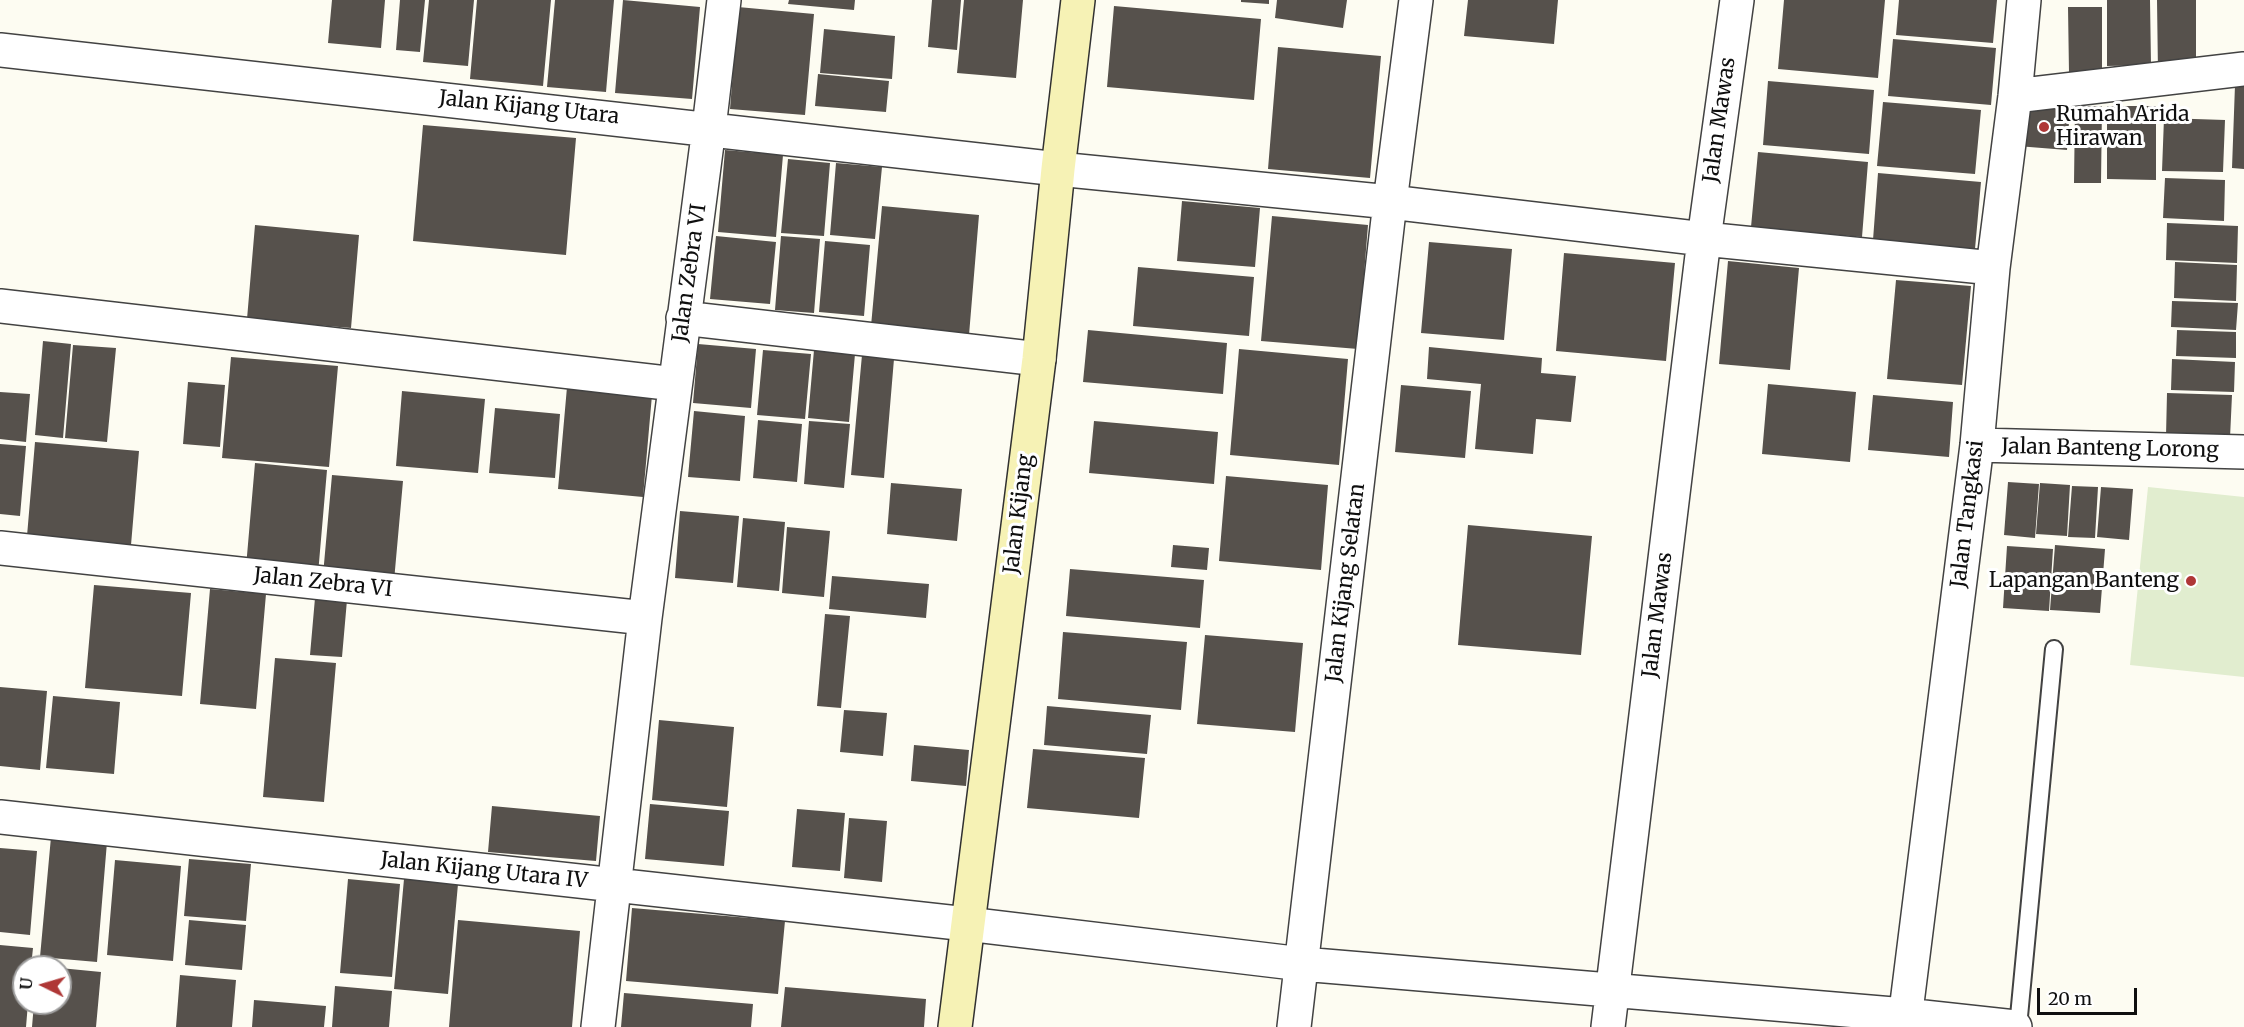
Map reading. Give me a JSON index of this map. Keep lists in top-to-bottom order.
{
  "streets": {
    "street": [
      "Jalan Kijang Utara",
      "Jalan Mawas",
      "Jalan Zebra VI",
      "Jalan Banteng Lorong",
      "Jalan Kijang",
      "Jalan Tangkasi",
      "Jalan Kijang Selatan",
      "Jalan Kijang Utara IV"
    ]
  },
  "crossings": [
    ["Jalan Kijang Utara", "Jalan Zebra VI"],
    ["Jalan Kijang Utara", "Jalan Kijang"],
    ["Jalan Zebra VI", "Jalan Kijang Utara IV"],
    ["Jalan Banteng Lorong", "Jalan Tangkasi"],
    ["Jalan Kijang", "Jalan Kijang Utara IV"]
  ],
  "places": ["Rumah Arida Hirawan", "Lapangan Banteng"],
  "scale_bar": "20 m",
  "north": "left"
}
